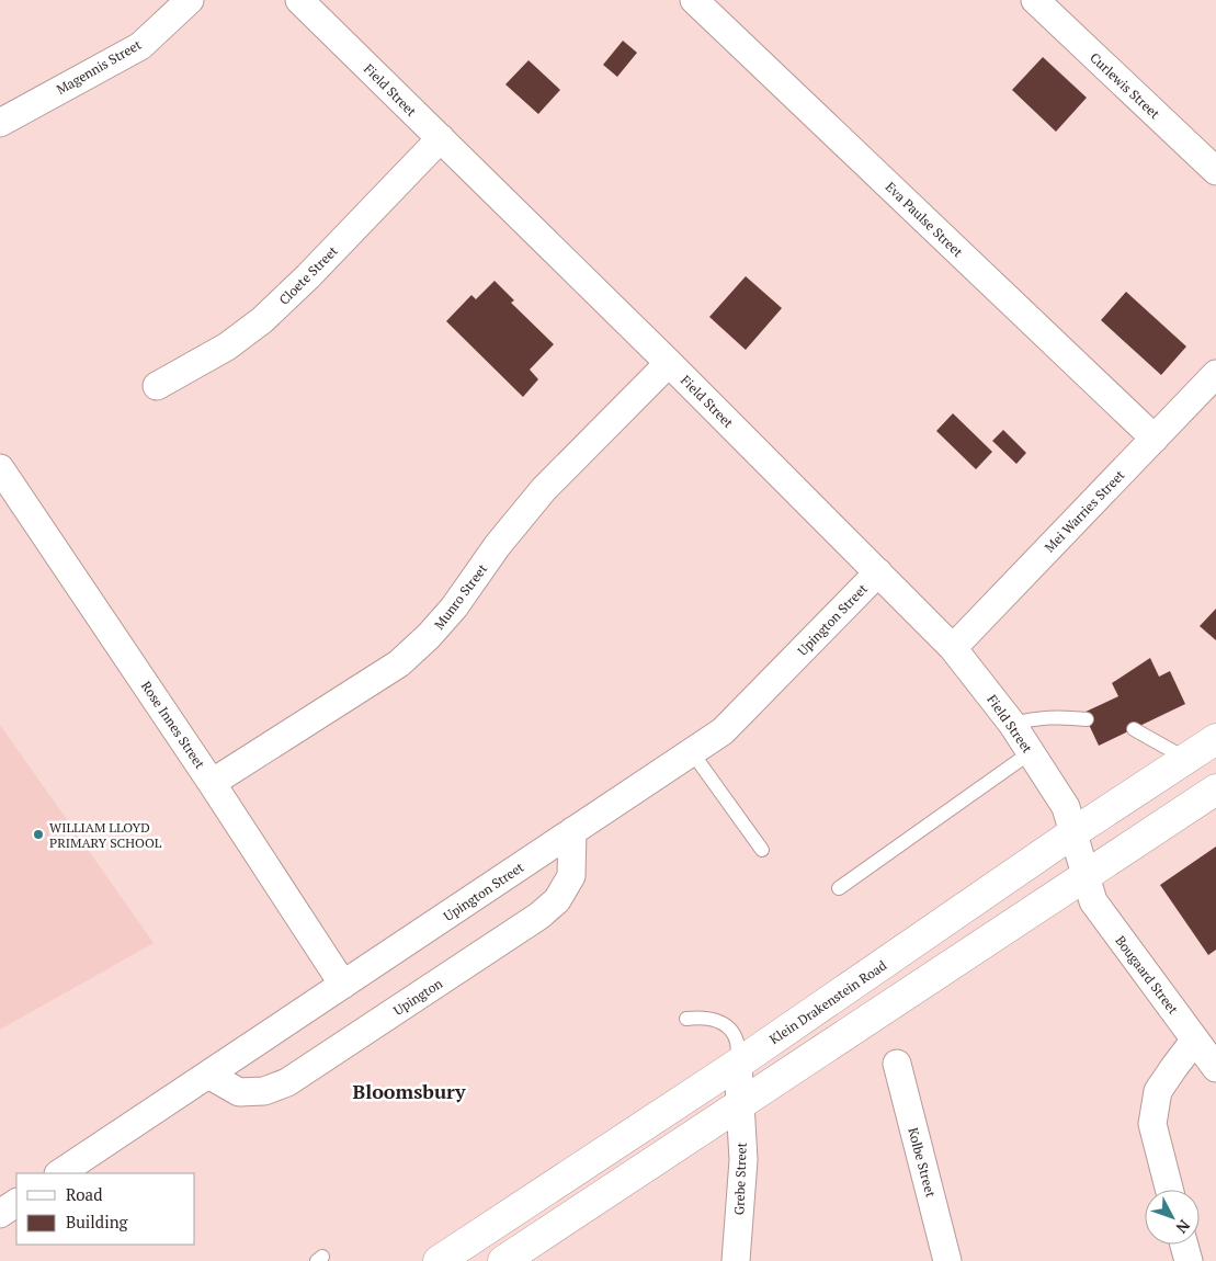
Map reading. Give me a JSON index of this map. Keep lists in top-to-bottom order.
{
  "streets": {
    "main road": ["Klein Drakenstein Road"],
    "street": [
      "Magennis Street",
      "Curlewis Street",
      "Field Street",
      "Eva Paulse Street",
      "Cloete Street",
      "Mei Warries Street",
      "Munro Street",
      "Upington Street",
      "Rose Innes Street",
      "Bougaard Street",
      "Upington",
      "Kolbe Street",
      "Grebe Street"
    ]
  },
  "crossings": [
    ["Field Street", "Cloete Street"],
    ["Field Street", "Mei Warries Street"],
    ["Field Street", "Munro Street"],
    ["Field Street", "Upington Street"],
    ["Field Street", "Bougaard Street"],
    ["Field Street", "Klein Drakenstein Road"],
    ["Eva Paulse Street", "Mei Warries Street"],
    ["Munro Street", "Rose Innes Street"],
    ["Upington Street", "Rose Innes Street"],
    ["Upington Street", "Upington"],
    ["Klein Drakenstein Road", "Grebe Street"]
  ],
  "districts": ["Bloomsbury"],
  "places": ["WILLIAM LLOYD PRIMARY SCHOOL"],
  "legend": ["Road", "Building"],
  "north": "bottom right"
}
